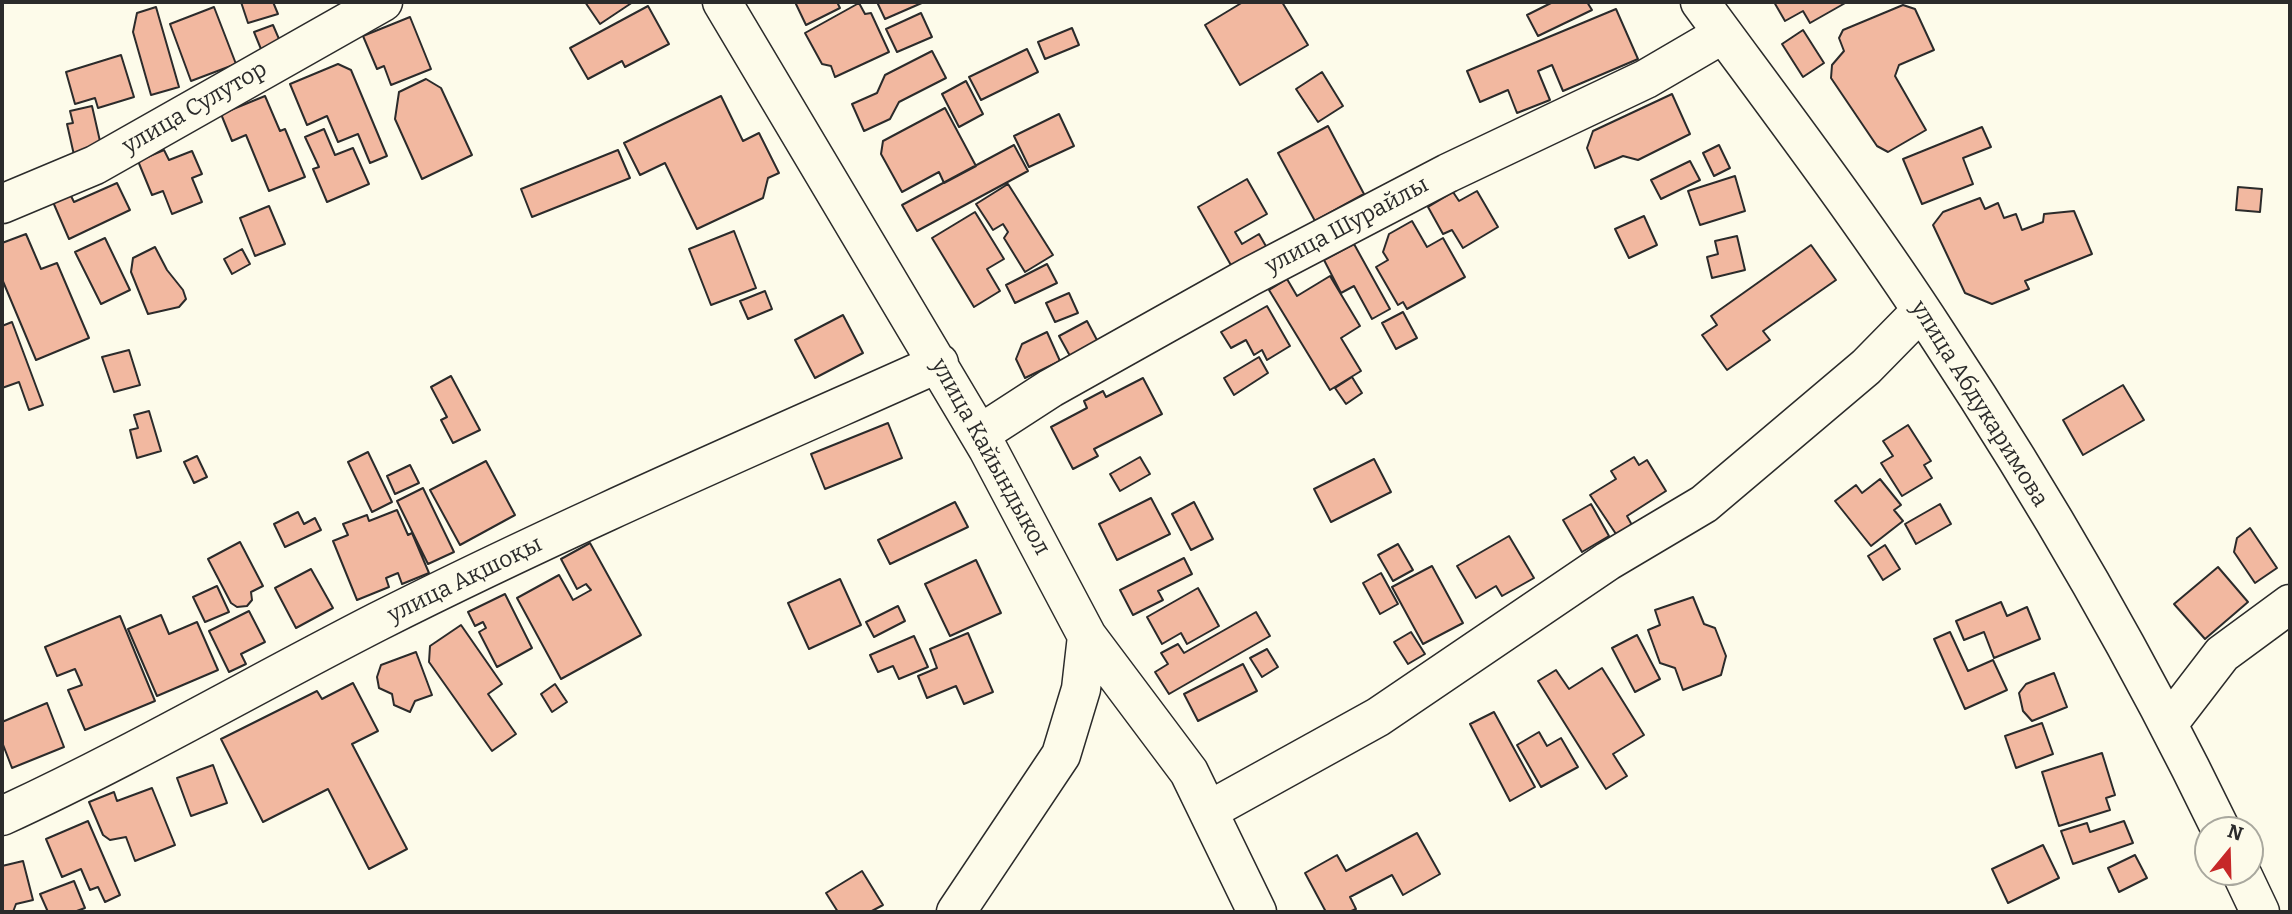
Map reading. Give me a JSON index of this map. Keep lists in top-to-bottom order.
{
  "streets": {
    "street": [
      "улица Сулутор",
      "улица Шурайлы",
      "улица Абдукаримова",
      "улица Кайындыкол",
      "улица Ақшоқы"
    ]
  },
  "crossings": [
    ["улица Шурайлы", "улица Абдукаримова"],
    ["улица Шурайлы", "улица Кайындыкол"],
    ["улица Кайындыкол", "улица Ақшоқы"]
  ],
  "north": "top"
}
